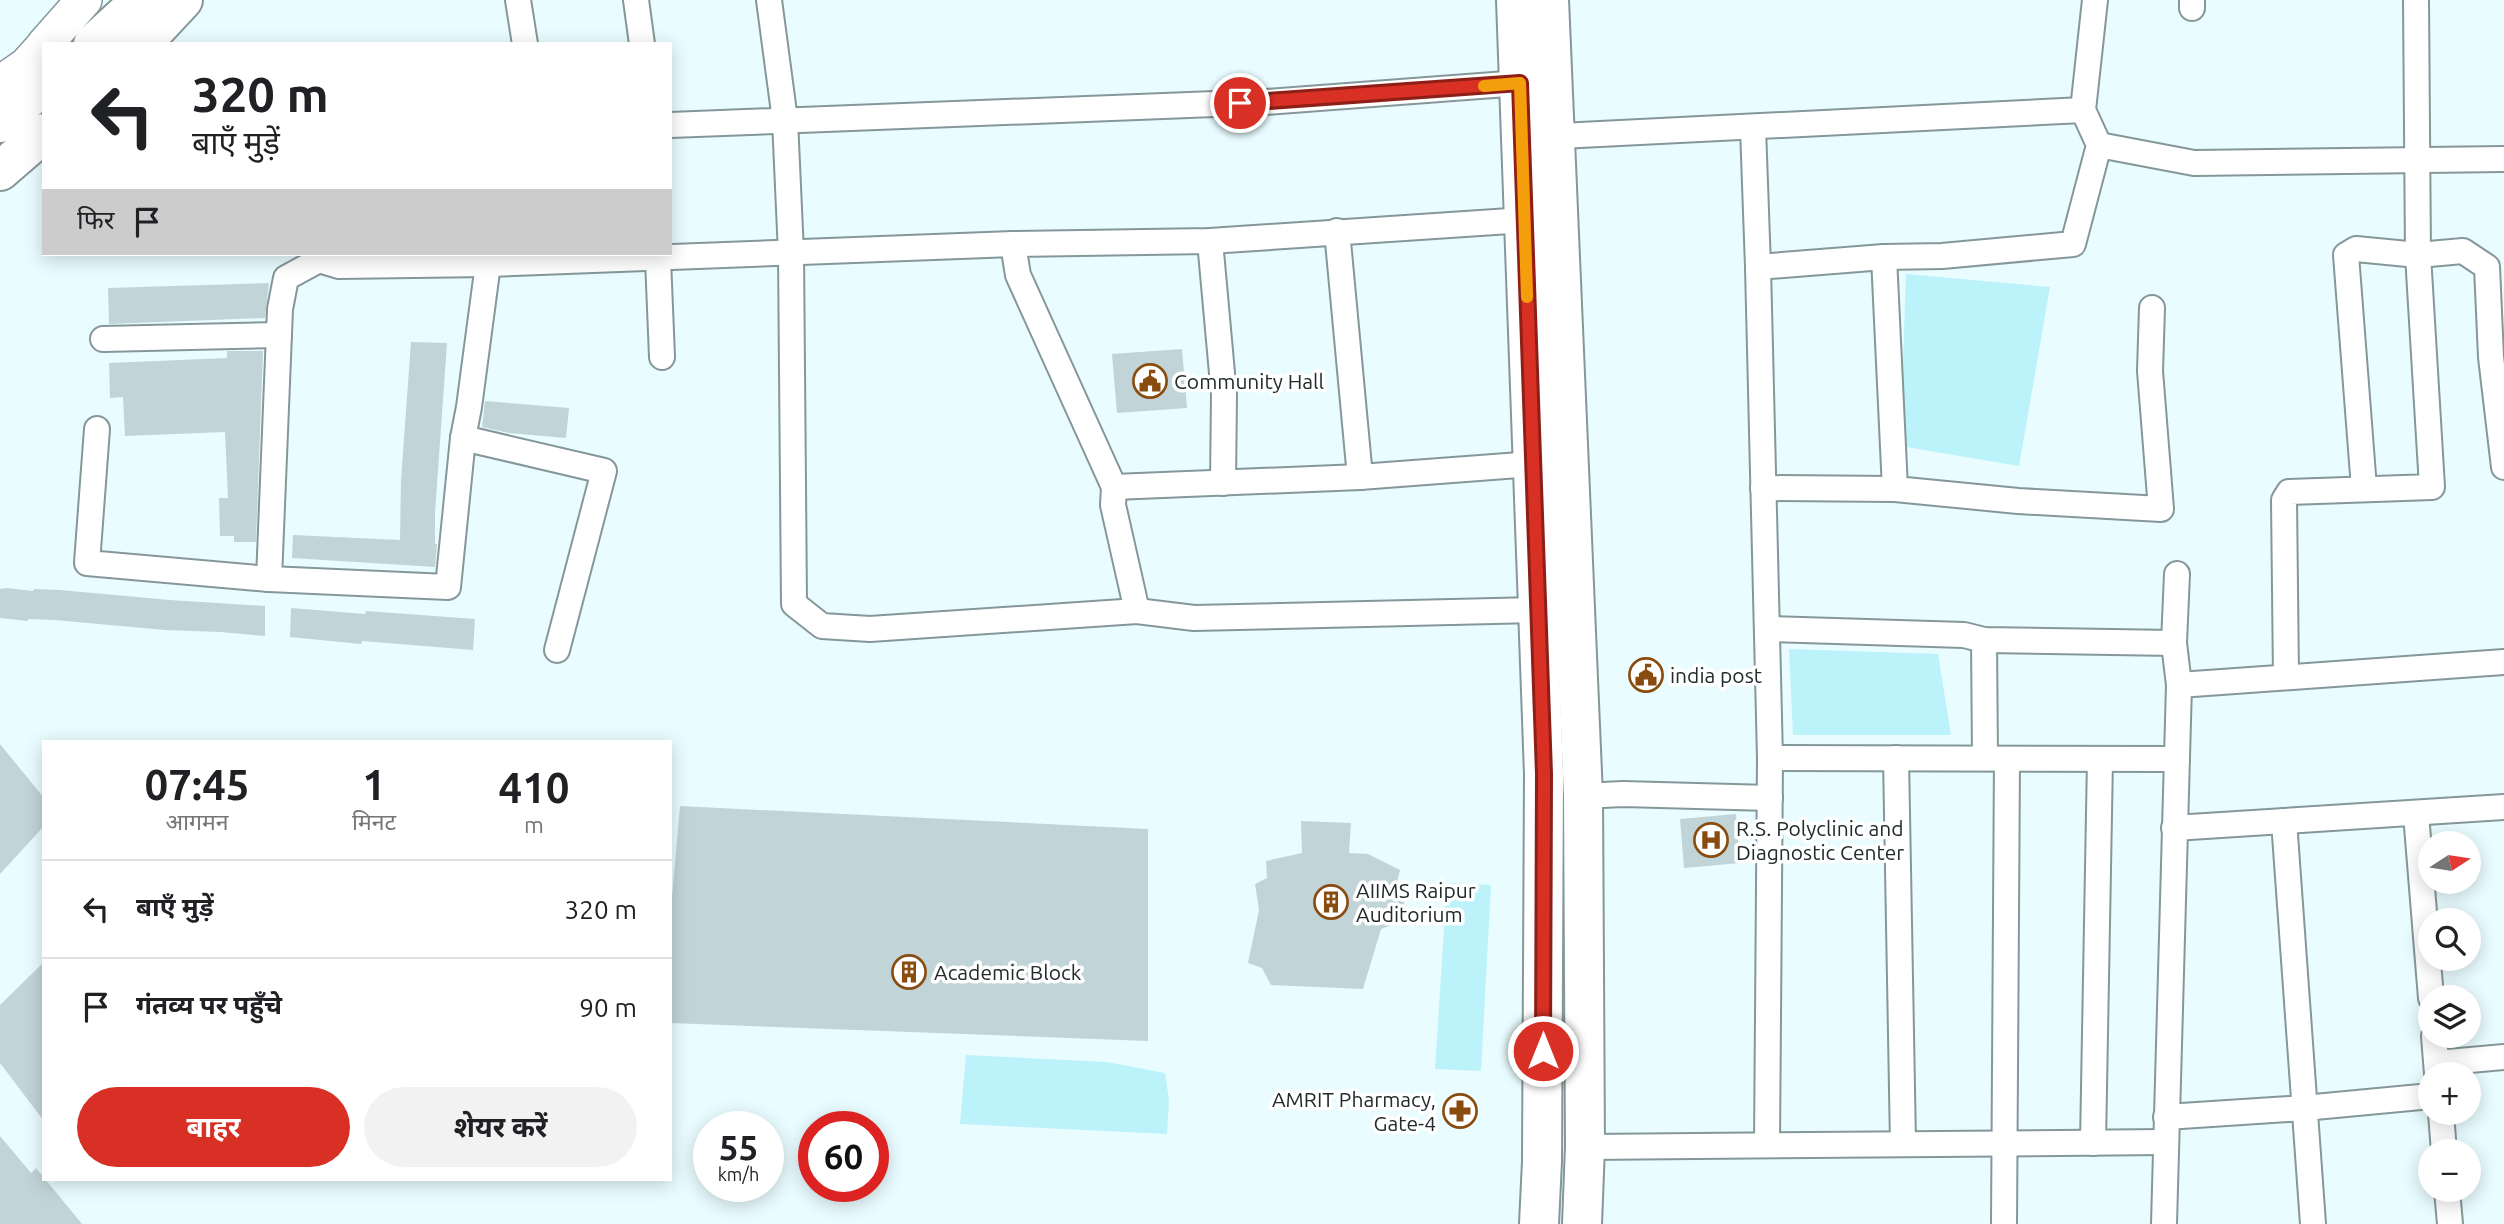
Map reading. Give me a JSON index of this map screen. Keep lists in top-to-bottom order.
{
  "places": {
    "public building": ["Community Hall", "india post"],
    "hospital": ["R.S. Polyclinic and Diagnostic Center"],
    "building": ["AIIMS Raipur Auditorium", "Academic Block"],
    "pharmacy": ["AMRIT Pharmacy, Gate-4"]
  },
  "north": "right",
  "page": {
    "turn": ["320 m", "बाएँ मुड़ें"],
    "then": "फिर",
    "eta": [
      "07:45",
      "आगमन",
      "1",
      "मिनट",
      "410",
      "m"
    ],
    "map_buttons": ["+", "−"],
    "list": [
      {
        "name": "बाएँ मुड़ें",
        "value": "320 m"
      },
      {
        "name": "गंतव्य पर पहुँचे",
        "value": "90 m"
      }
    ],
    "buttons": ["बाहर", "शेयर करें"],
    "speed": "55 km/h",
    "limit": "60"
  }
}
